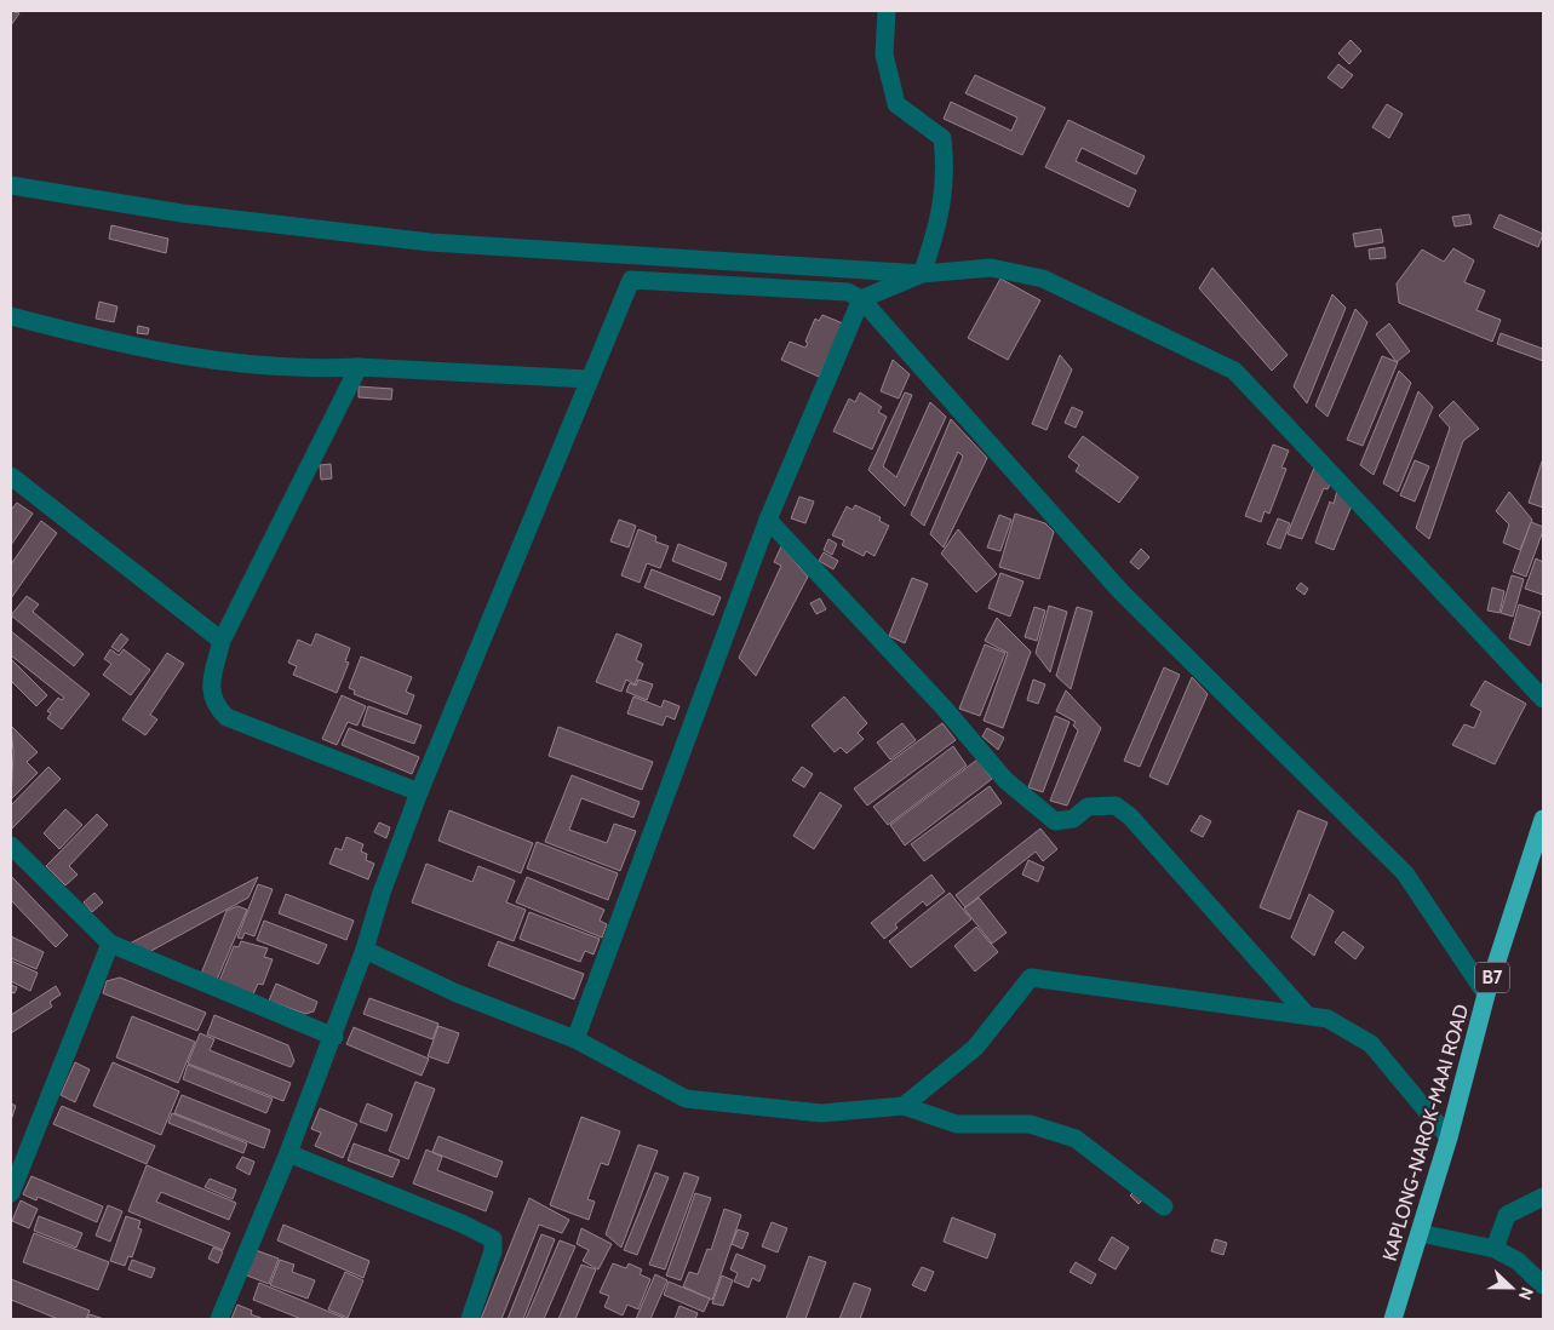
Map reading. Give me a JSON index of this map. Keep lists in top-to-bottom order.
{
  "streets": {
    "highway": ["B7", "KAPLONG-NAROK-MAAI ROAD"]
  },
  "north": "right"
}
